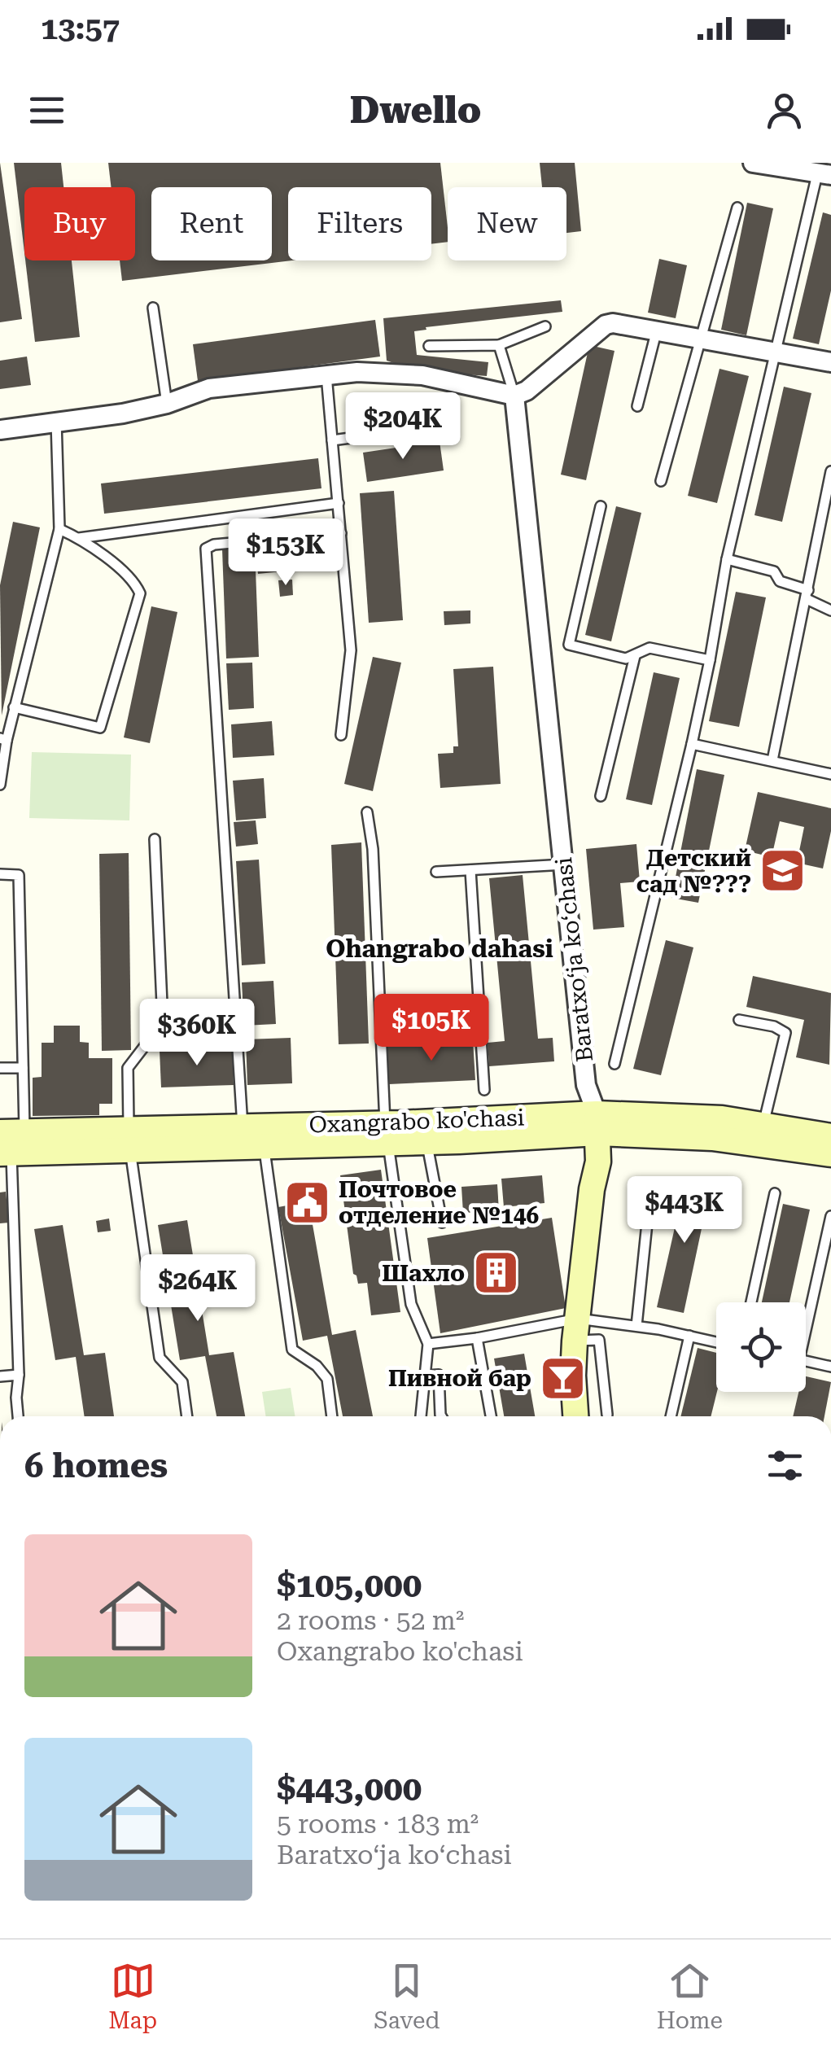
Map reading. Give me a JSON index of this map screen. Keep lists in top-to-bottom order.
{
  "streets": {
    "main road": ["Baratxoʻja koʻchasi", "Oxangrabo ko'chasi"]
  },
  "crossings": [
    ["Baratxoʻja koʻchasi", "Oxangrabo ko'chasi"]
  ],
  "districts": ["Ohangrabo dahasi"],
  "places": {
    "school or university": ["Детский сад №???"],
    "public building": ["Почтовое отделение №146"],
    "building": ["Шахло"],
    "bar": ["Пивной бар"]
  },
  "page": {
    "status": "13:57",
    "header": "Dwello",
    "chip": [
      "Buy",
      "Rent",
      "Filters",
      "New"
    ],
    "price": [
      "$204K",
      "$153K",
      "$105K",
      "$360K",
      "$443K",
      "$264K"
    ],
    "heading": "6 homes",
    "list": [
      {
        "name": "$105,000",
        "note": "2 rooms · 52 m² · Oxangrabo ko'chasi"
      },
      {
        "name": "$443,000",
        "note": "5 rooms · 183 m² · Baratxoʻja koʻchasi"
      }
    ],
    "tabs": ["Map", "Saved", "Home"]
  }
}
